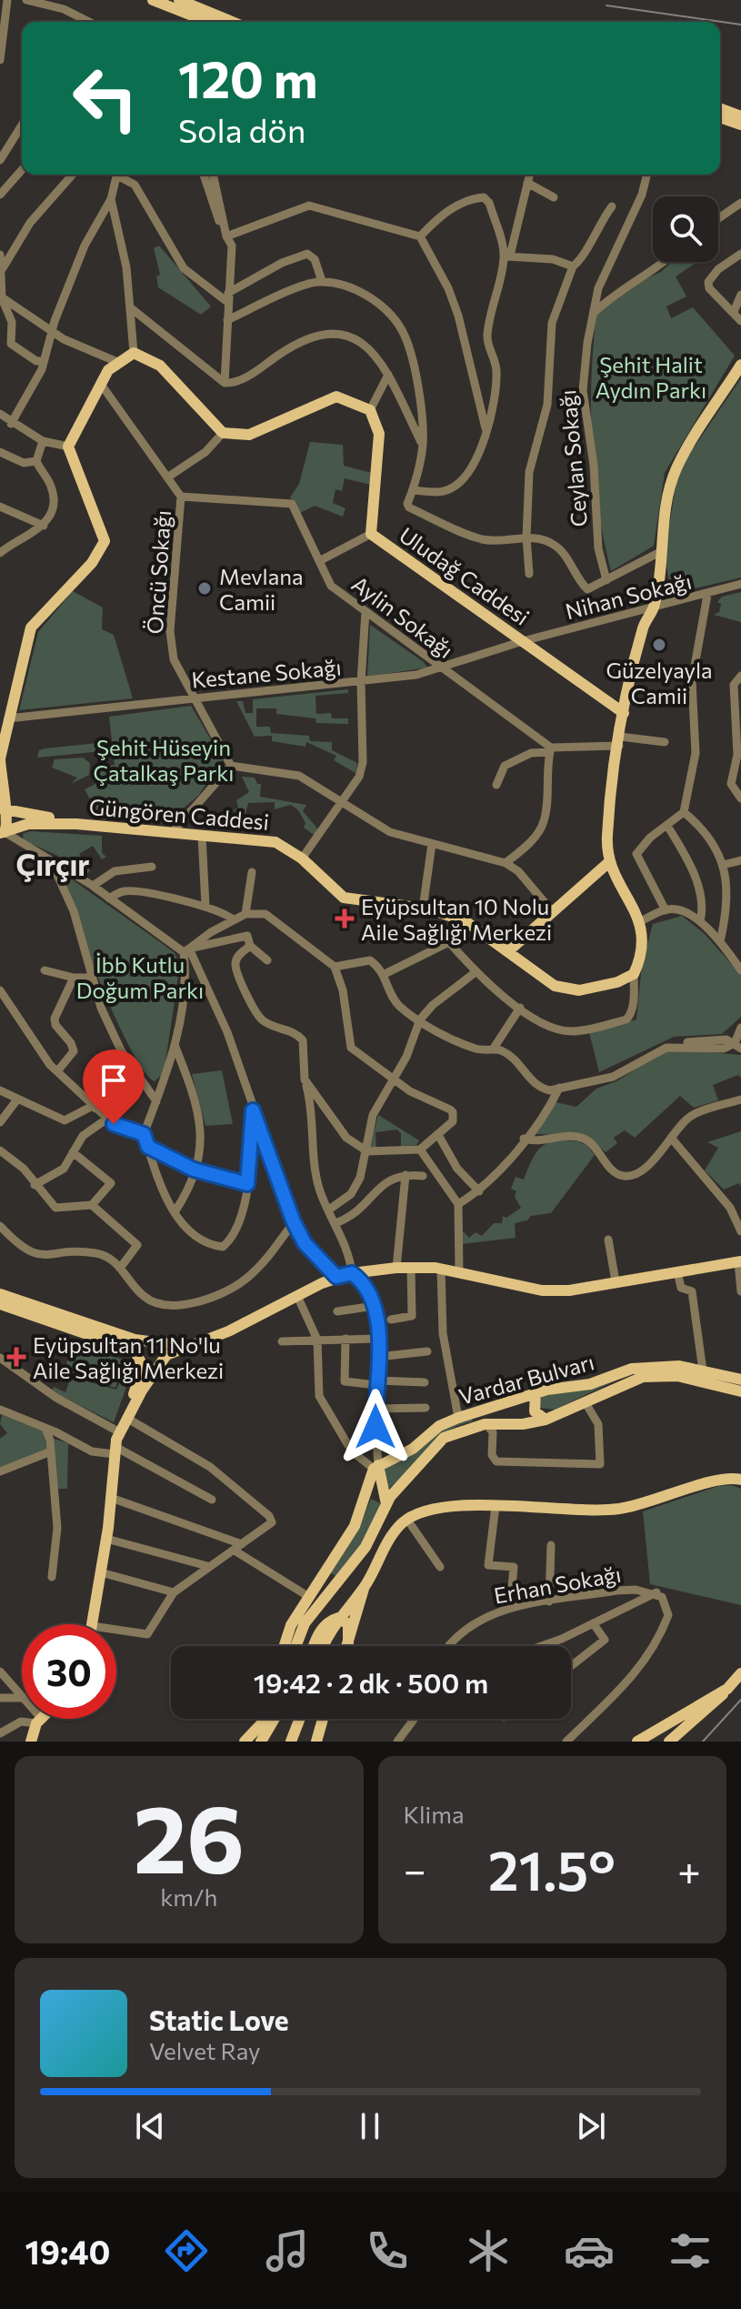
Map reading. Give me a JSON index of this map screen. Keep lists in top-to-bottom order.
{
  "streets": {
    "main road": ["Uludağ Caddesi", "Güngören Caddesi", "Vardar Bulvarı"],
    "street": [
      "Ceylan Sokağı",
      "Öncü Sokağı",
      "Nihan Sokağı",
      "Aylin Sokağı",
      "Kestane Sokağı",
      "Erhan Sokağı"
    ]
  },
  "crossings": [
    ["Öncü Sokağı", "Aylin Sokağı"],
    ["Öncü Sokağı", "Kestane Sokağı"],
    ["Uludağ Caddesi", "Nihan Sokağı"],
    ["Uludağ Caddesi", "Kestane Sokağı"],
    ["Nihan Sokağı", "Kestane Sokağı"],
    ["Aylin Sokağı", "Kestane Sokağı"]
  ],
  "districts": ["Çırçır"],
  "parks": ["Şehit Halit Aydın Parkı", "Şehit Hüseyin Çatalkaş Parkı", "İbb Kutlu Doğum Parkı"],
  "places": {
    "other": ["Mevlana Camii", "Güzelyayla Camii"],
    "health": ["Eyüpsultan 10 Nolu Aile Sağlığı Merkezi", "Eyüpsultan 11 No'lu Aile Sağlığı Merkezi"]
  },
  "page": {
    "turn": ["120 m", "Sola dön"],
    "limit": "30",
    "trip": "19:42 · 2 dk · 500 m",
    "tile": [
      ["26", "km/h"],
      "Klima"
    ],
    "heat": ["−", "21.5°", "+"],
    "song": ["Static Love", "Velvet Ray"],
    "tabs": "19:40"
  }
}
